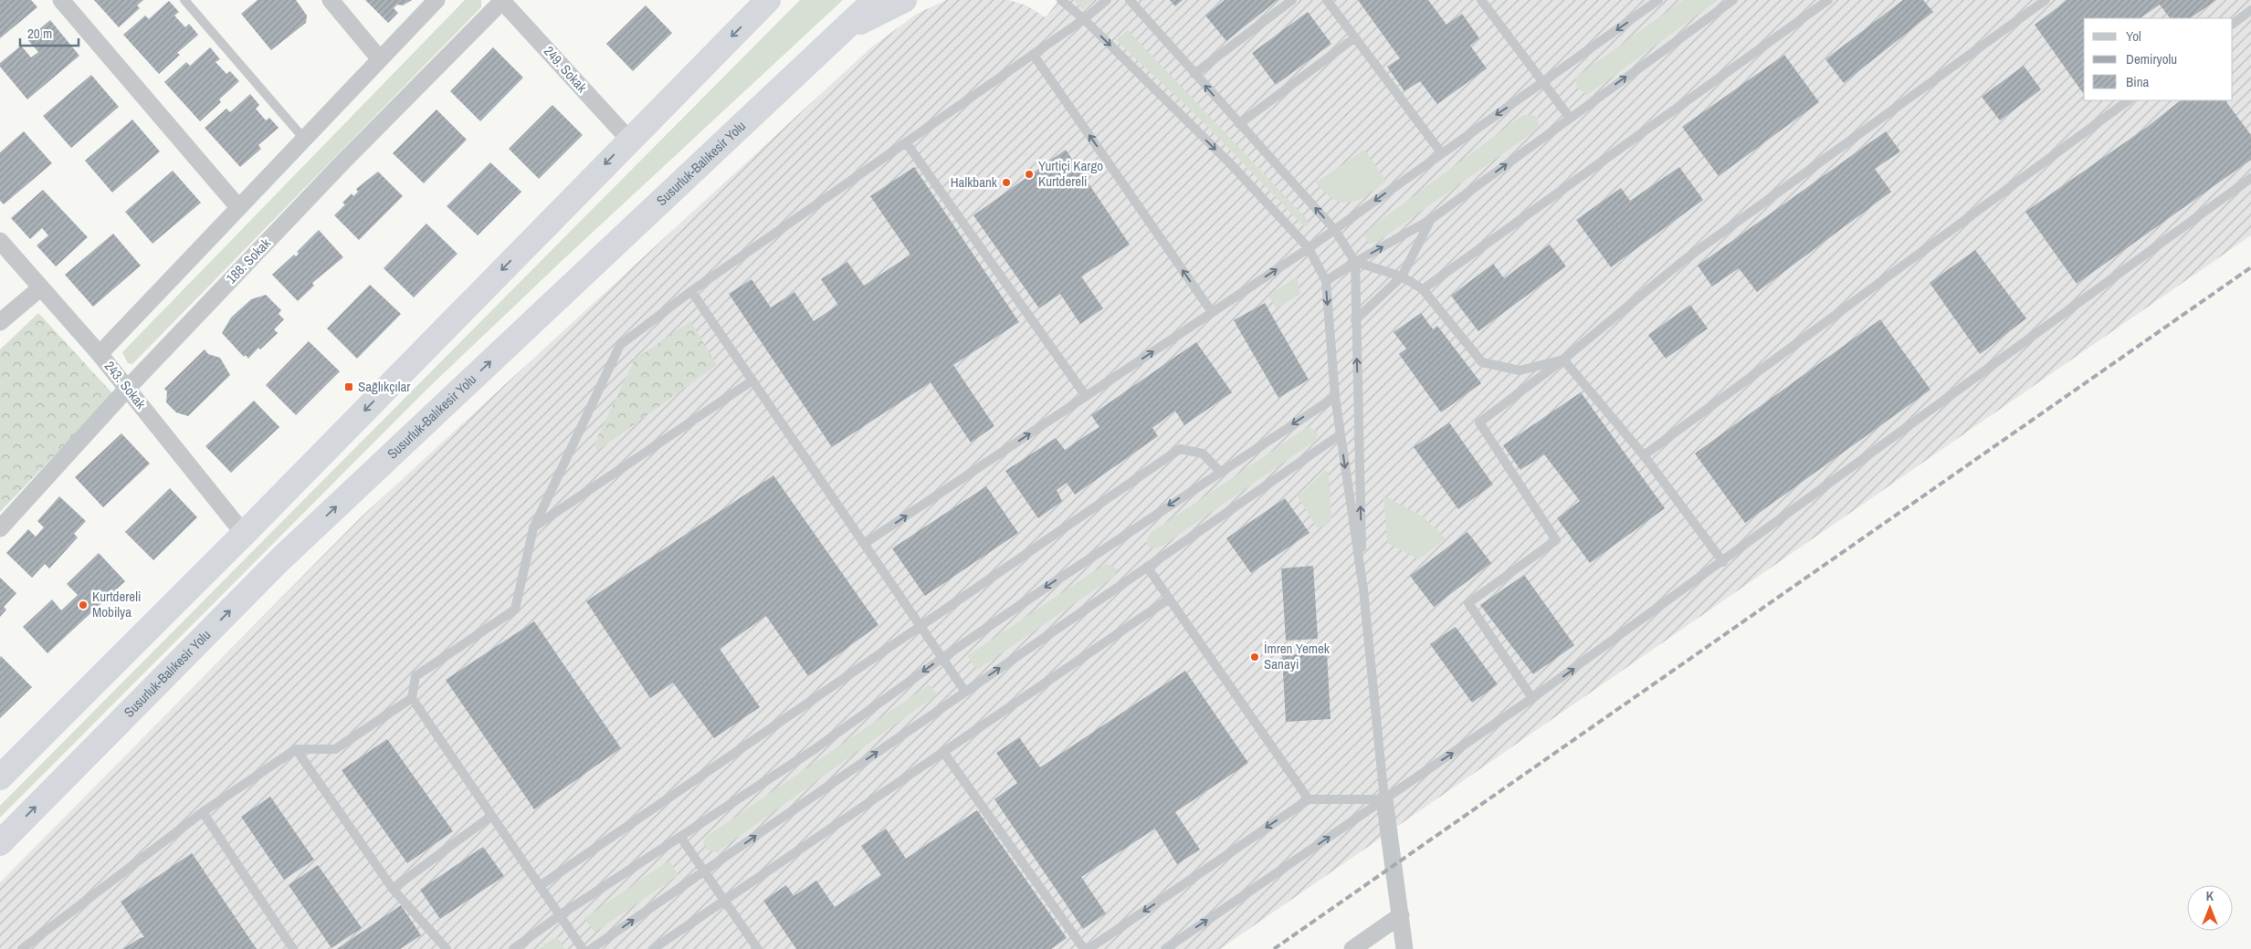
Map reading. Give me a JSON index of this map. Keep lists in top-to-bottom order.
{
  "streets": {
    "highway": ["Susurluk-Balıkesir Yolu"],
    "street": ["249. Sokak", "188. Sokak", "243. Sokak"]
  },
  "crossings": [
    ["249. Sokak", "188. Sokak"],
    ["188. Sokak", "243. Sokak"]
  ],
  "places": {
    "other": [
      "Yurtiçi Kargo Kurtdereli",
      "Halkbank",
      "Kurtdereli Mobilya",
      "İmren Yemek Sanayi"
    ],
    "transit": ["Sağlıkçılar"]
  },
  "legend": ["Yol", "Demiryolu", "Bina"],
  "scale_bar": "20 m",
  "north": "top"
}
